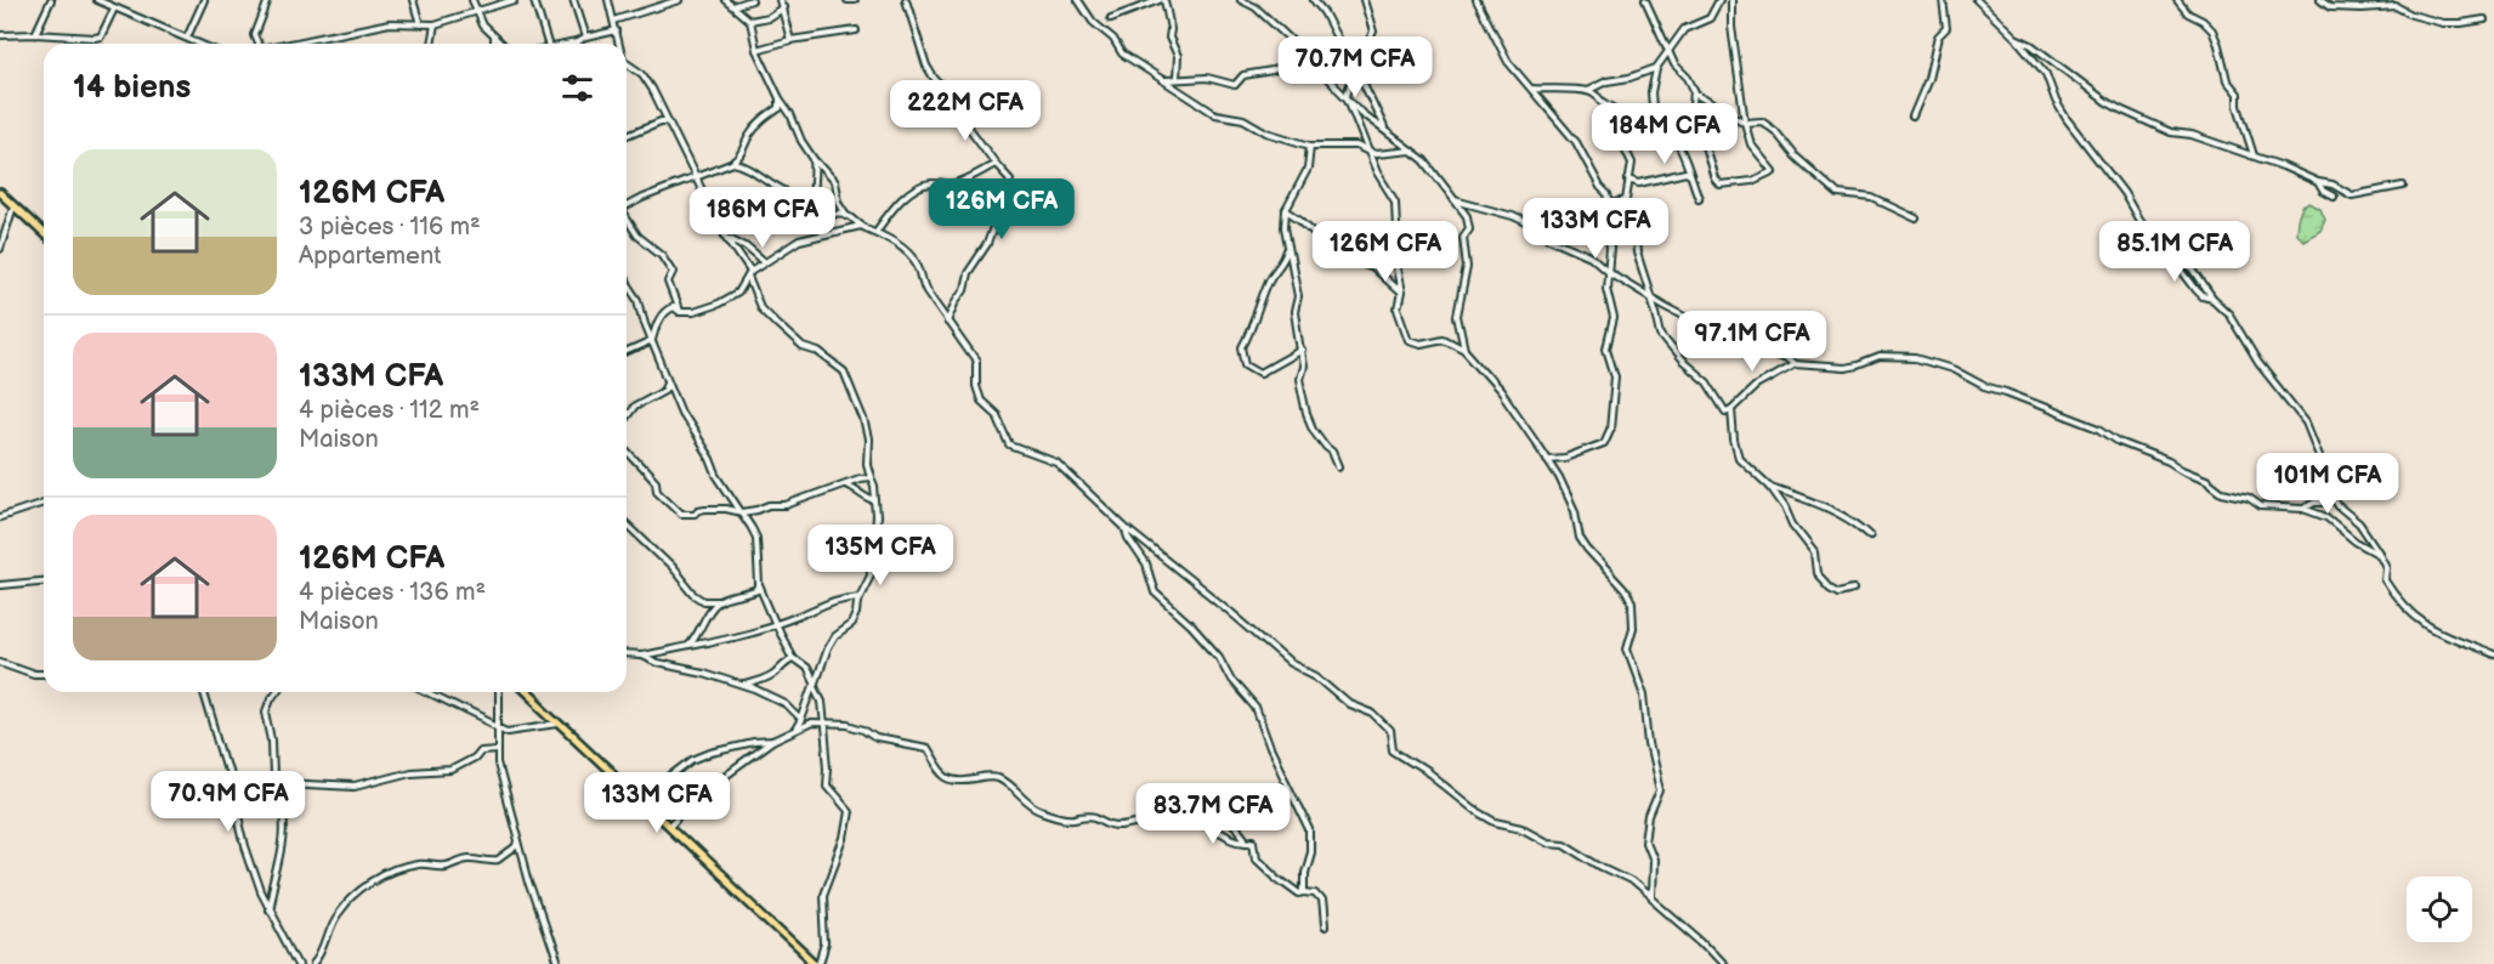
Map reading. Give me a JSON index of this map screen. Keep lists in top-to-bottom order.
{
  "page": {
    "price": [
      "70.7M CFA",
      "222M CFA",
      "184M CFA",
      "126M CFA",
      "186M CFA",
      "133M CFA",
      "126M CFA",
      "85.1M CFA",
      "97.1M CFA",
      "101M CFA",
      "135M CFA",
      "70.9M CFA",
      "133M CFA",
      "83.7M CFA"
    ],
    "heading": "14 biens",
    "list": [
      {
        "name": "126M CFA",
        "note": "3 pièces · 116 m² · Appartement"
      },
      {
        "name": "133M CFA",
        "note": "4 pièces · 112 m² · Maison"
      },
      {
        "name": "126M CFA",
        "note": "4 pièces · 136 m² · Maison"
      }
    ]
  }
}
